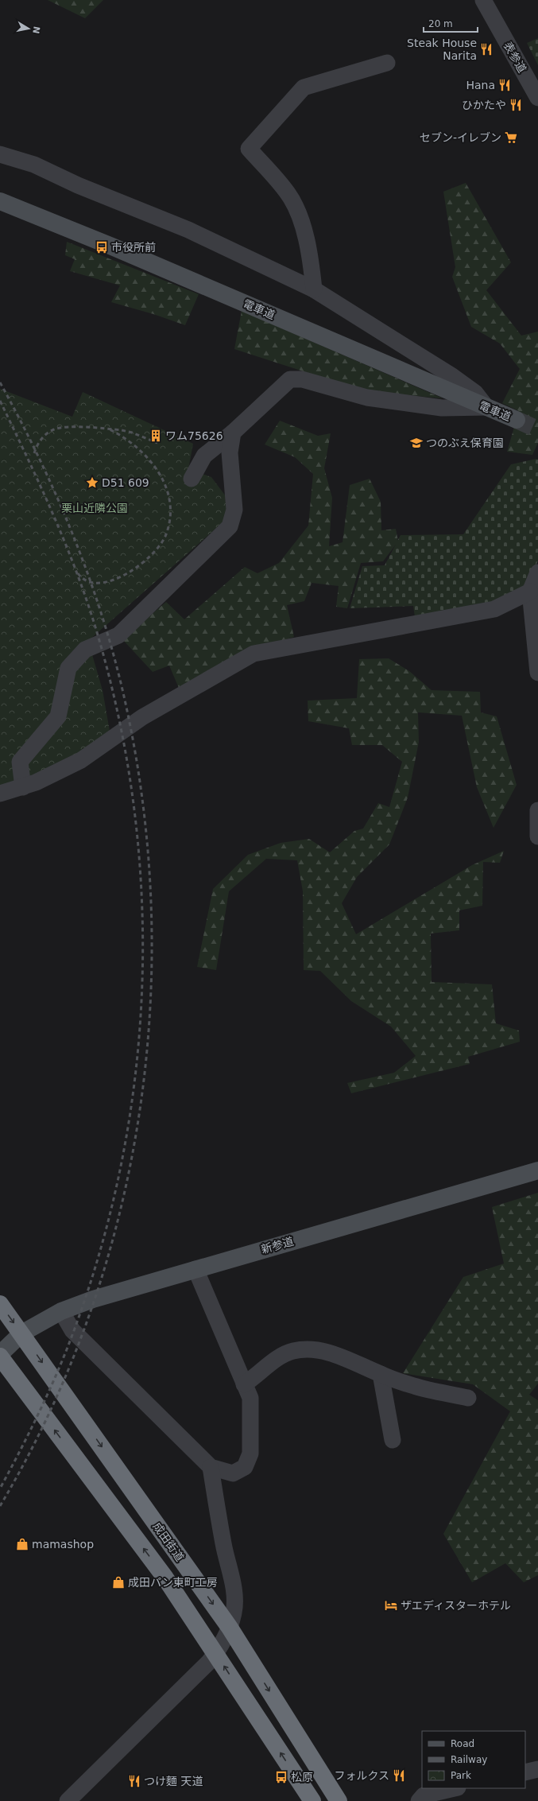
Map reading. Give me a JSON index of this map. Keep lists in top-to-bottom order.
{
  "streets": {
    "highway": ["成田街道"],
    "street": ["表参道", "電車道", "新参道"]
  },
  "crossings": [
    ["新参道", "成田街道"]
  ],
  "parks": ["栗山近隣公園"],
  "places": {
    "restaurant": [
      "Steak House Narita",
      "Hana",
      "ひかたや",
      "フォルクス",
      "つけ麵 天道"
    ],
    "supermarket": ["セブン-イレブン"],
    "bus stop": ["市役所前", "松原"],
    "building": ["ワム75626"],
    "school or university": ["つのぶえ保育園"],
    "place": ["D51 609"],
    "shop": ["mamashop", "成田パン東町工房"],
    "hotel": ["ザエディスターホテル"]
  },
  "legend": ["Road", "Railway", "Park"],
  "scale_bar": "20 m",
  "north": "right"
}
